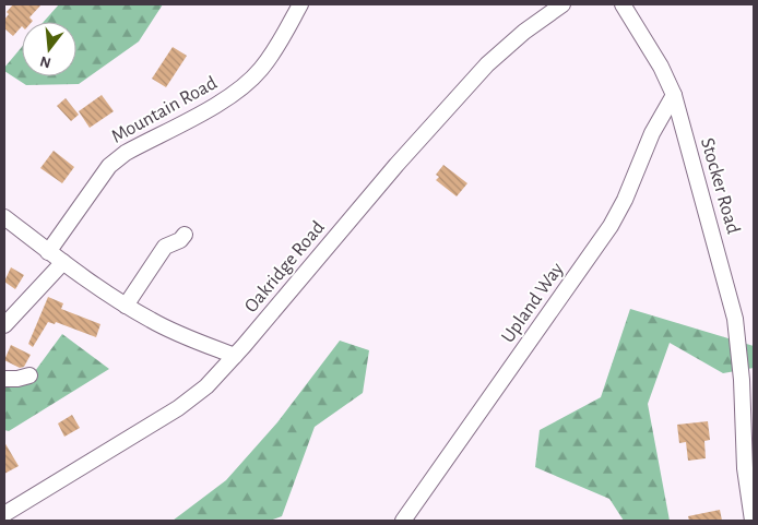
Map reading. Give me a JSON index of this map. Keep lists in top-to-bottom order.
{
  "streets": {
    "street": [
      "Mountain Road",
      "Stocker Road",
      "Oakridge Road",
      "Upland Way"
    ]
  },
  "crossings": [
    ["Stocker Road", "Upland Way"]
  ],
  "north": "bottom"
}
